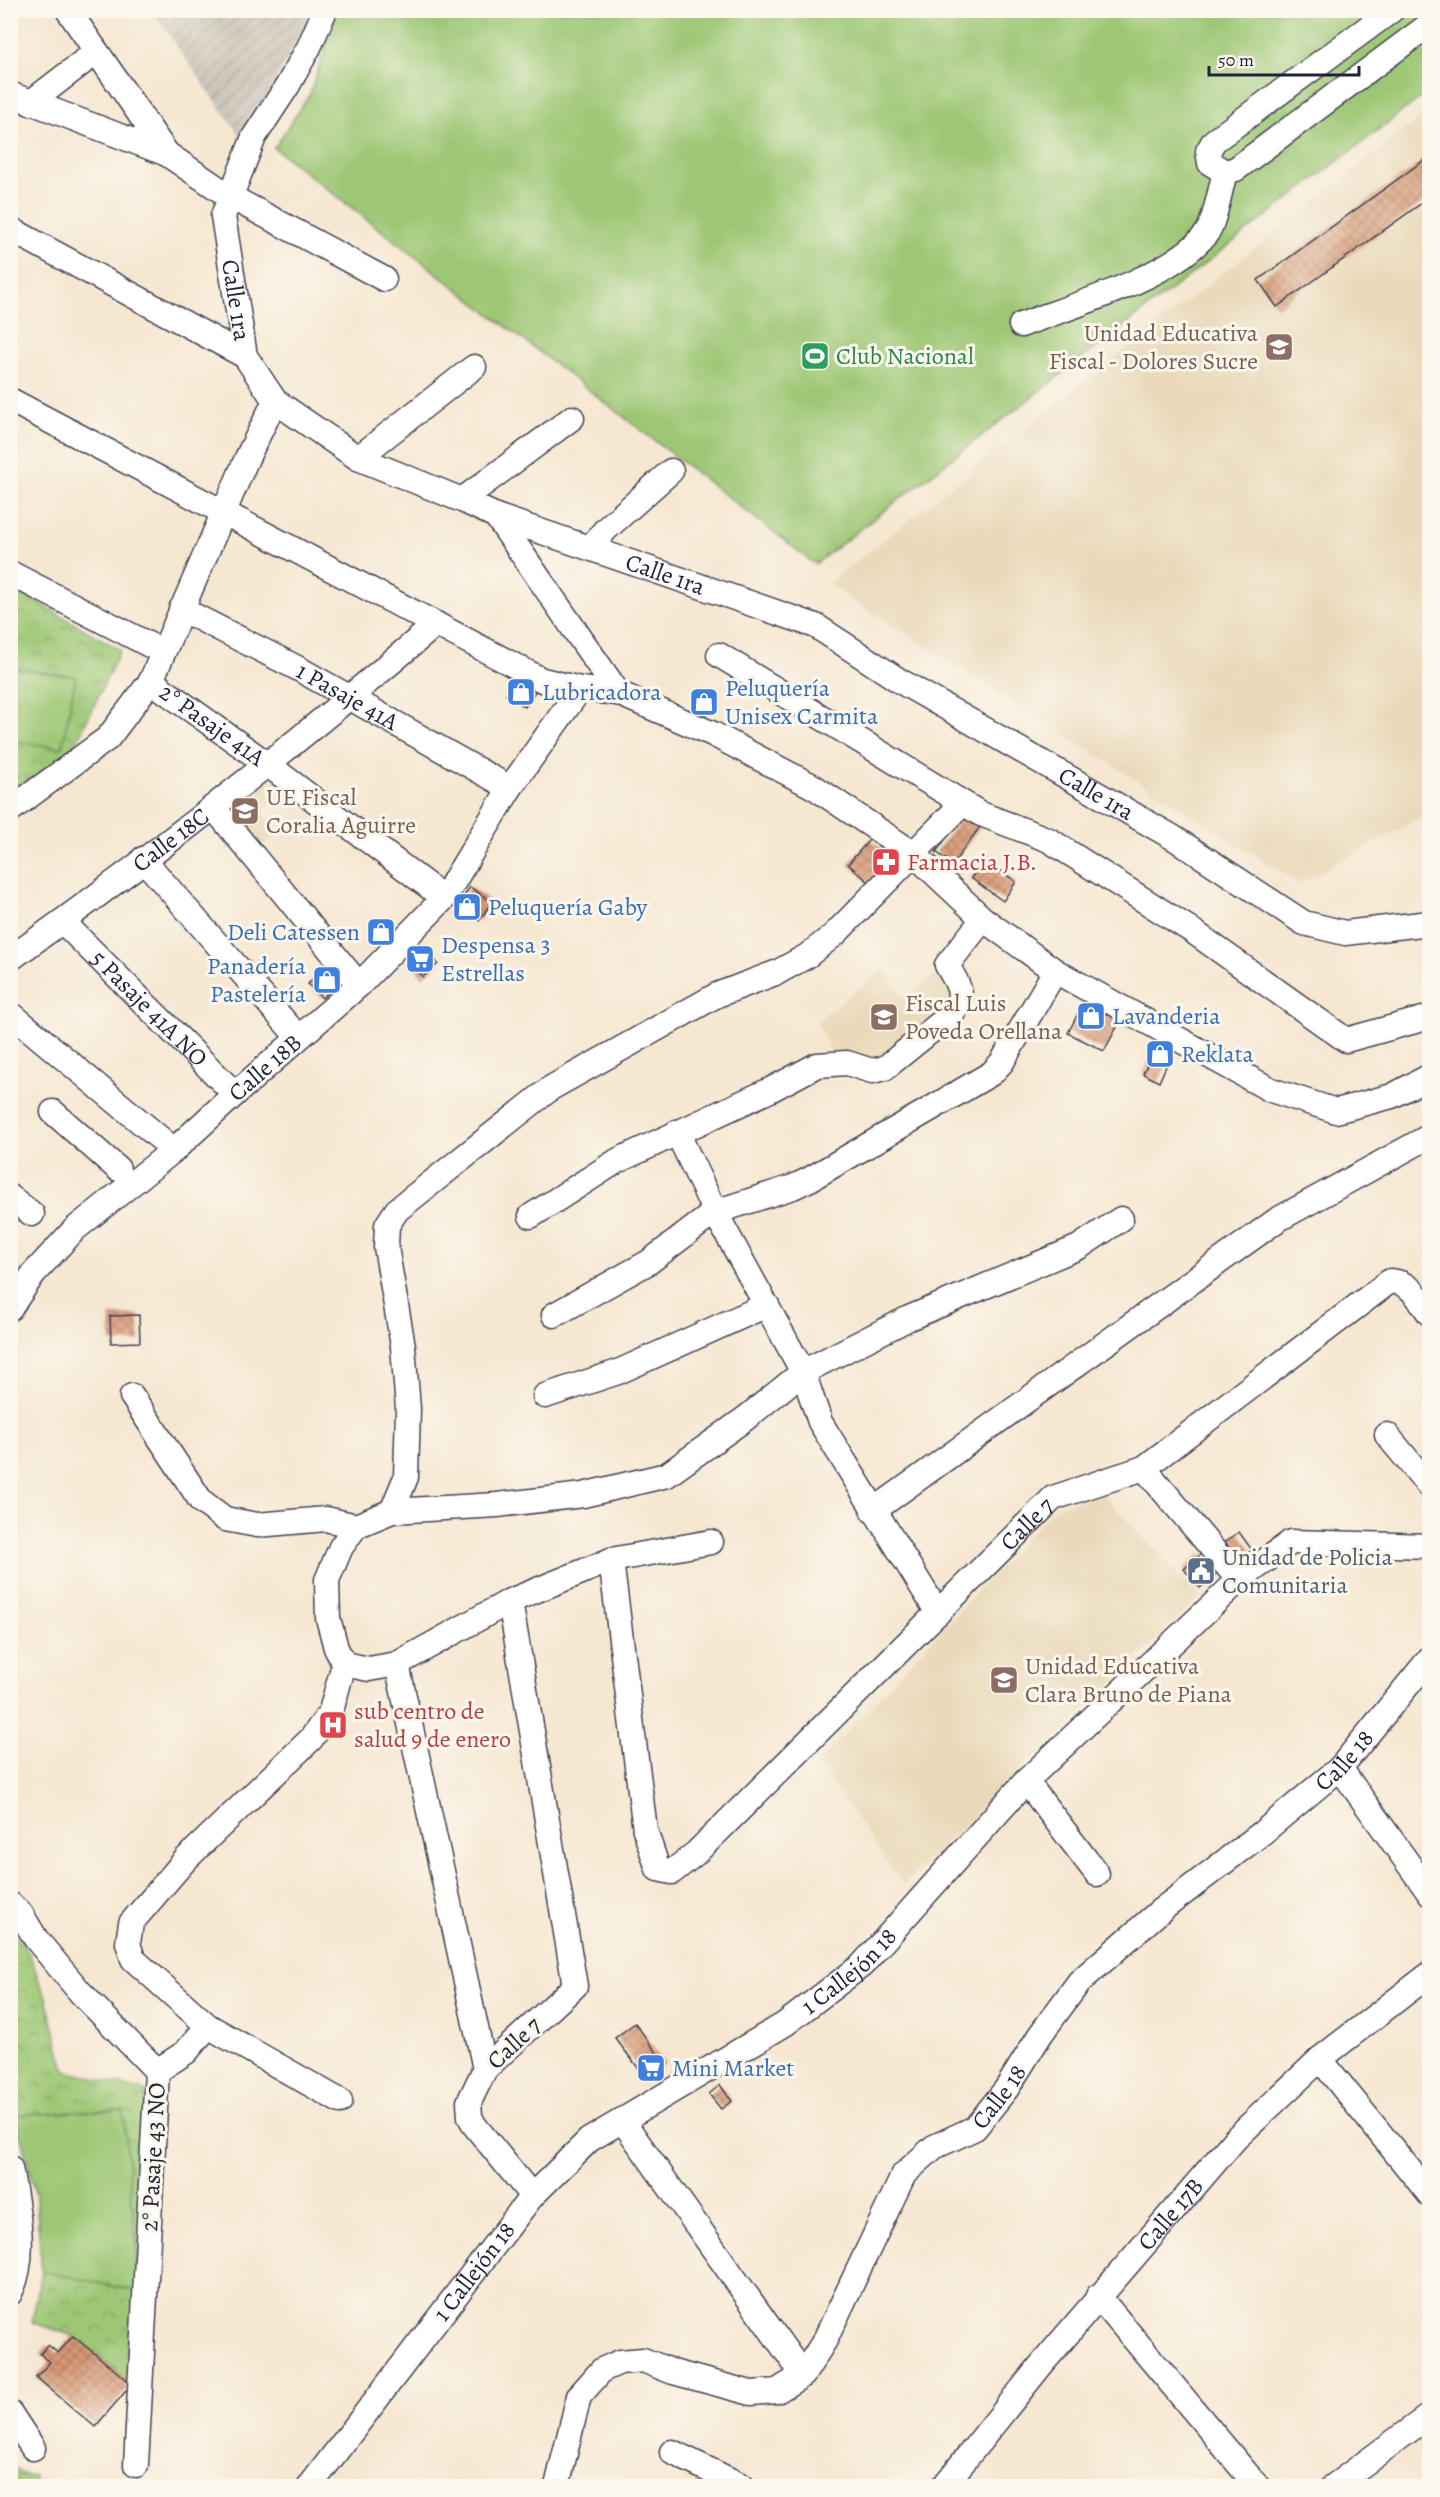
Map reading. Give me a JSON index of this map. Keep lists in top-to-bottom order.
{
  "streets": {
    "street": [
      "Calle 1ra",
      "1 Pasaje 41A",
      "2° Pasaje 41A",
      "Calle 18C",
      "5 Pasaje 41A NO",
      "Calle 18B",
      "Calle 7",
      "Calle 18",
      "1 Callejón 18",
      "2° Pasaje 43 NO",
      "Calle 17B"
    ]
  },
  "crossings": [
    ["1 Pasaje 41A", "Calle 18C"],
    ["1 Pasaje 41A", "Calle 18B"],
    ["2° Pasaje 41A", "Calle 18C"],
    ["2° Pasaje 41A", "Calle 18B"],
    ["Calle 18C", "5 Pasaje 41A NO"],
    ["5 Pasaje 41A NO", "Calle 18B"],
    ["Calle 7", "1 Callejón 18"]
  ],
  "places": {
    "school or university": [
      "Unidad Educativa Fiscal - Dolores Sucre",
      "UE Fiscal Coralia Aguirre",
      "Fiscal Luis Poveda Orellana",
      "Unidad Educativa Clara Bruno de Piana"
    ],
    "sports": ["Club Nacional"],
    "shop": [
      "Lubricadora",
      "Peluquería Unisex Carmita",
      "Peluquería Gaby",
      "Deli Catessen",
      "Panadería Pastelería",
      "Lavanderia",
      "Reklata"
    ],
    "pharmacy": ["Farmacia J.B."],
    "supermarket": ["Despensa 3 Estrellas", "Mini Market"],
    "public building": ["Unidad de Policia Comunitaria"],
    "hospital": ["sub centro de salud 9 de enero"]
  },
  "scale_bar": "50 m"
}
